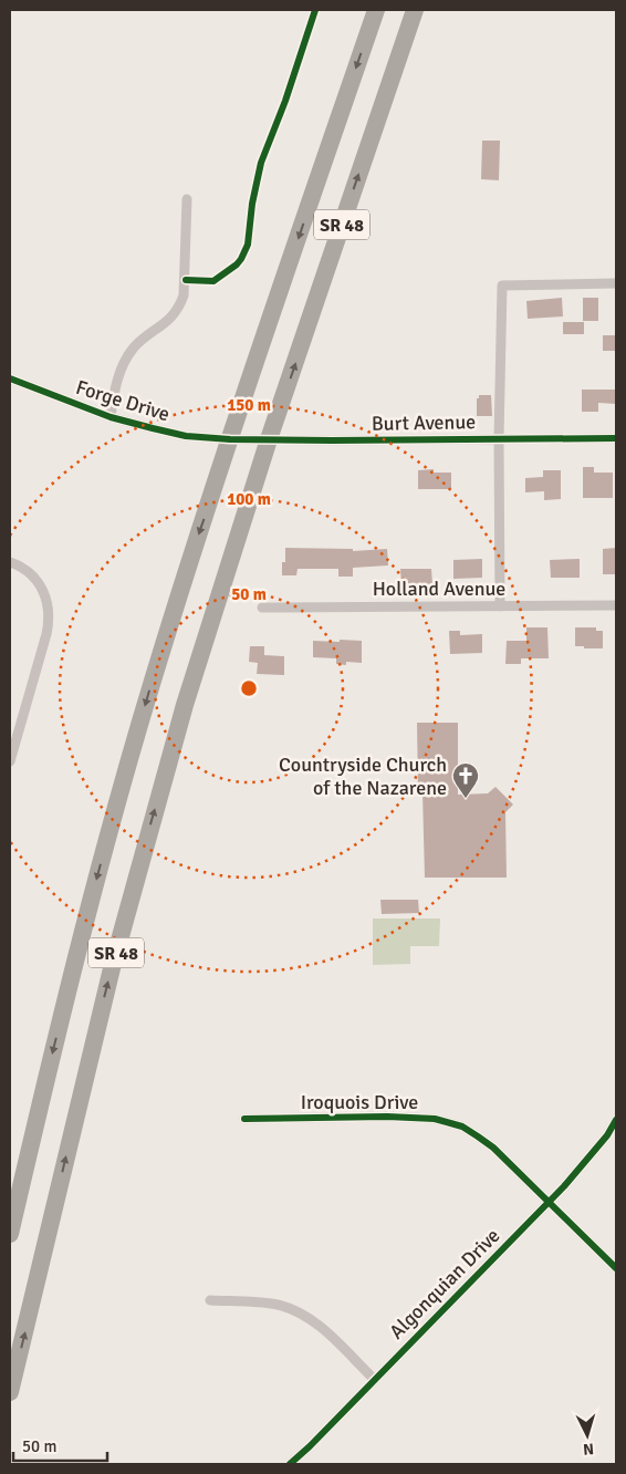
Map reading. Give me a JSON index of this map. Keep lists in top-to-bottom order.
{
  "streets": {
    "highway": ["SR 48"],
    "street": [
      "Forge Drive",
      "Burt Avenue",
      "Holland Avenue",
      "Iroquois Drive",
      "Algonquian Drive"
    ]
  },
  "crossings": [
    ["SR 48", "Forge Drive"],
    ["SR 48", "Burt Avenue"],
    ["Forge Drive", "Burt Avenue"],
    ["Iroquois Drive", "Algonquian Drive"]
  ],
  "places": {
    "church": ["Countryside Church of the Nazarene"]
  },
  "scale_bar": "50 m",
  "north": "bottom",
  "rings": ["150 m", "100 m", "50 m"]
}
